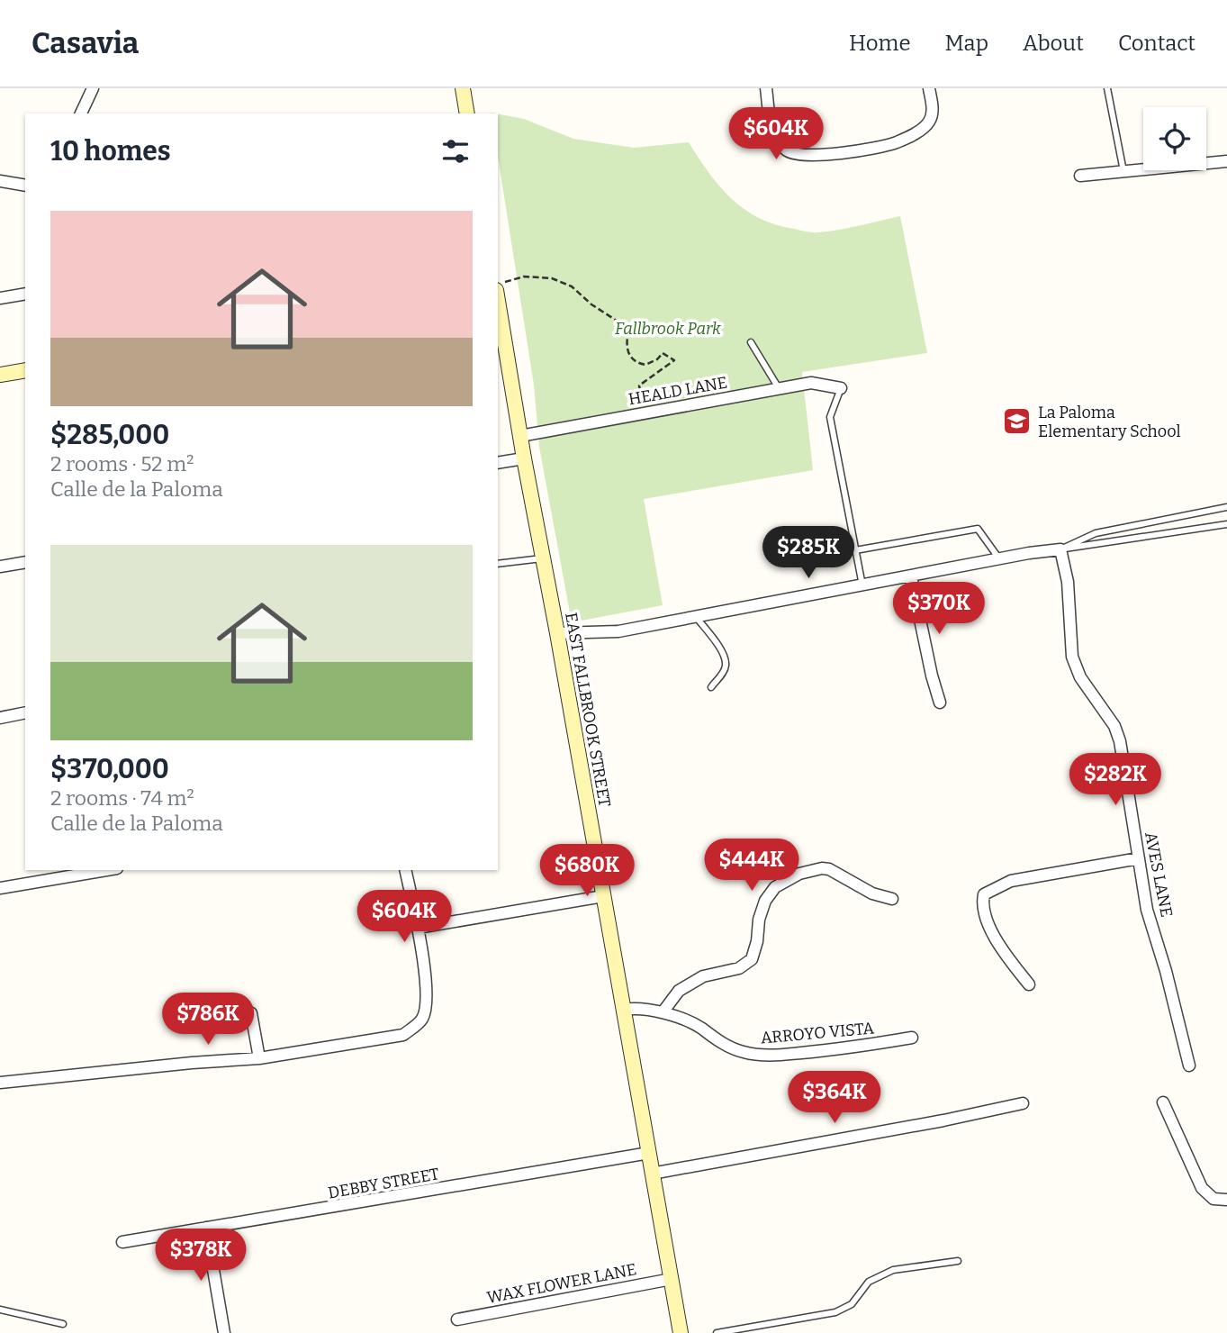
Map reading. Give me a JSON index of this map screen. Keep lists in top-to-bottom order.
{
  "streets": {
    "main road": ["EAST FALLBROOK STREET"],
    "street": [
      "HEALD LANE",
      "AVES LANE",
      "ARROYO VISTA",
      "DEBBY STREET",
      "WAX FLOWER LANE"
    ]
  },
  "crossings": [
    ["HEALD LANE", "EAST FALLBROOK STREET"],
    ["EAST FALLBROOK STREET", "ARROYO VISTA"],
    ["EAST FALLBROOK STREET", "DEBBY STREET"],
    ["EAST FALLBROOK STREET", "WAX FLOWER LANE"]
  ],
  "parks": ["Fallbrook Park"],
  "places": {
    "school or university": ["La Paloma Elementary School"]
  },
  "page": {
    "header": "Casavia",
    "nav": [
      "Home",
      "Map",
      "About",
      "Contact"
    ],
    "price": [
      "$604K",
      "$285K",
      "$370K",
      "$282K",
      "$444K",
      "$680K",
      "$604K",
      "$786K",
      "$364K",
      "$378K"
    ],
    "heading": "10 homes",
    "list": [
      {
        "name": "$285,000",
        "note": "2 rooms · 52 m² · Calle de la Paloma"
      },
      {
        "name": "$370,000",
        "note": "2 rooms · 74 m² · Calle de la Paloma"
      }
    ]
  }
}
